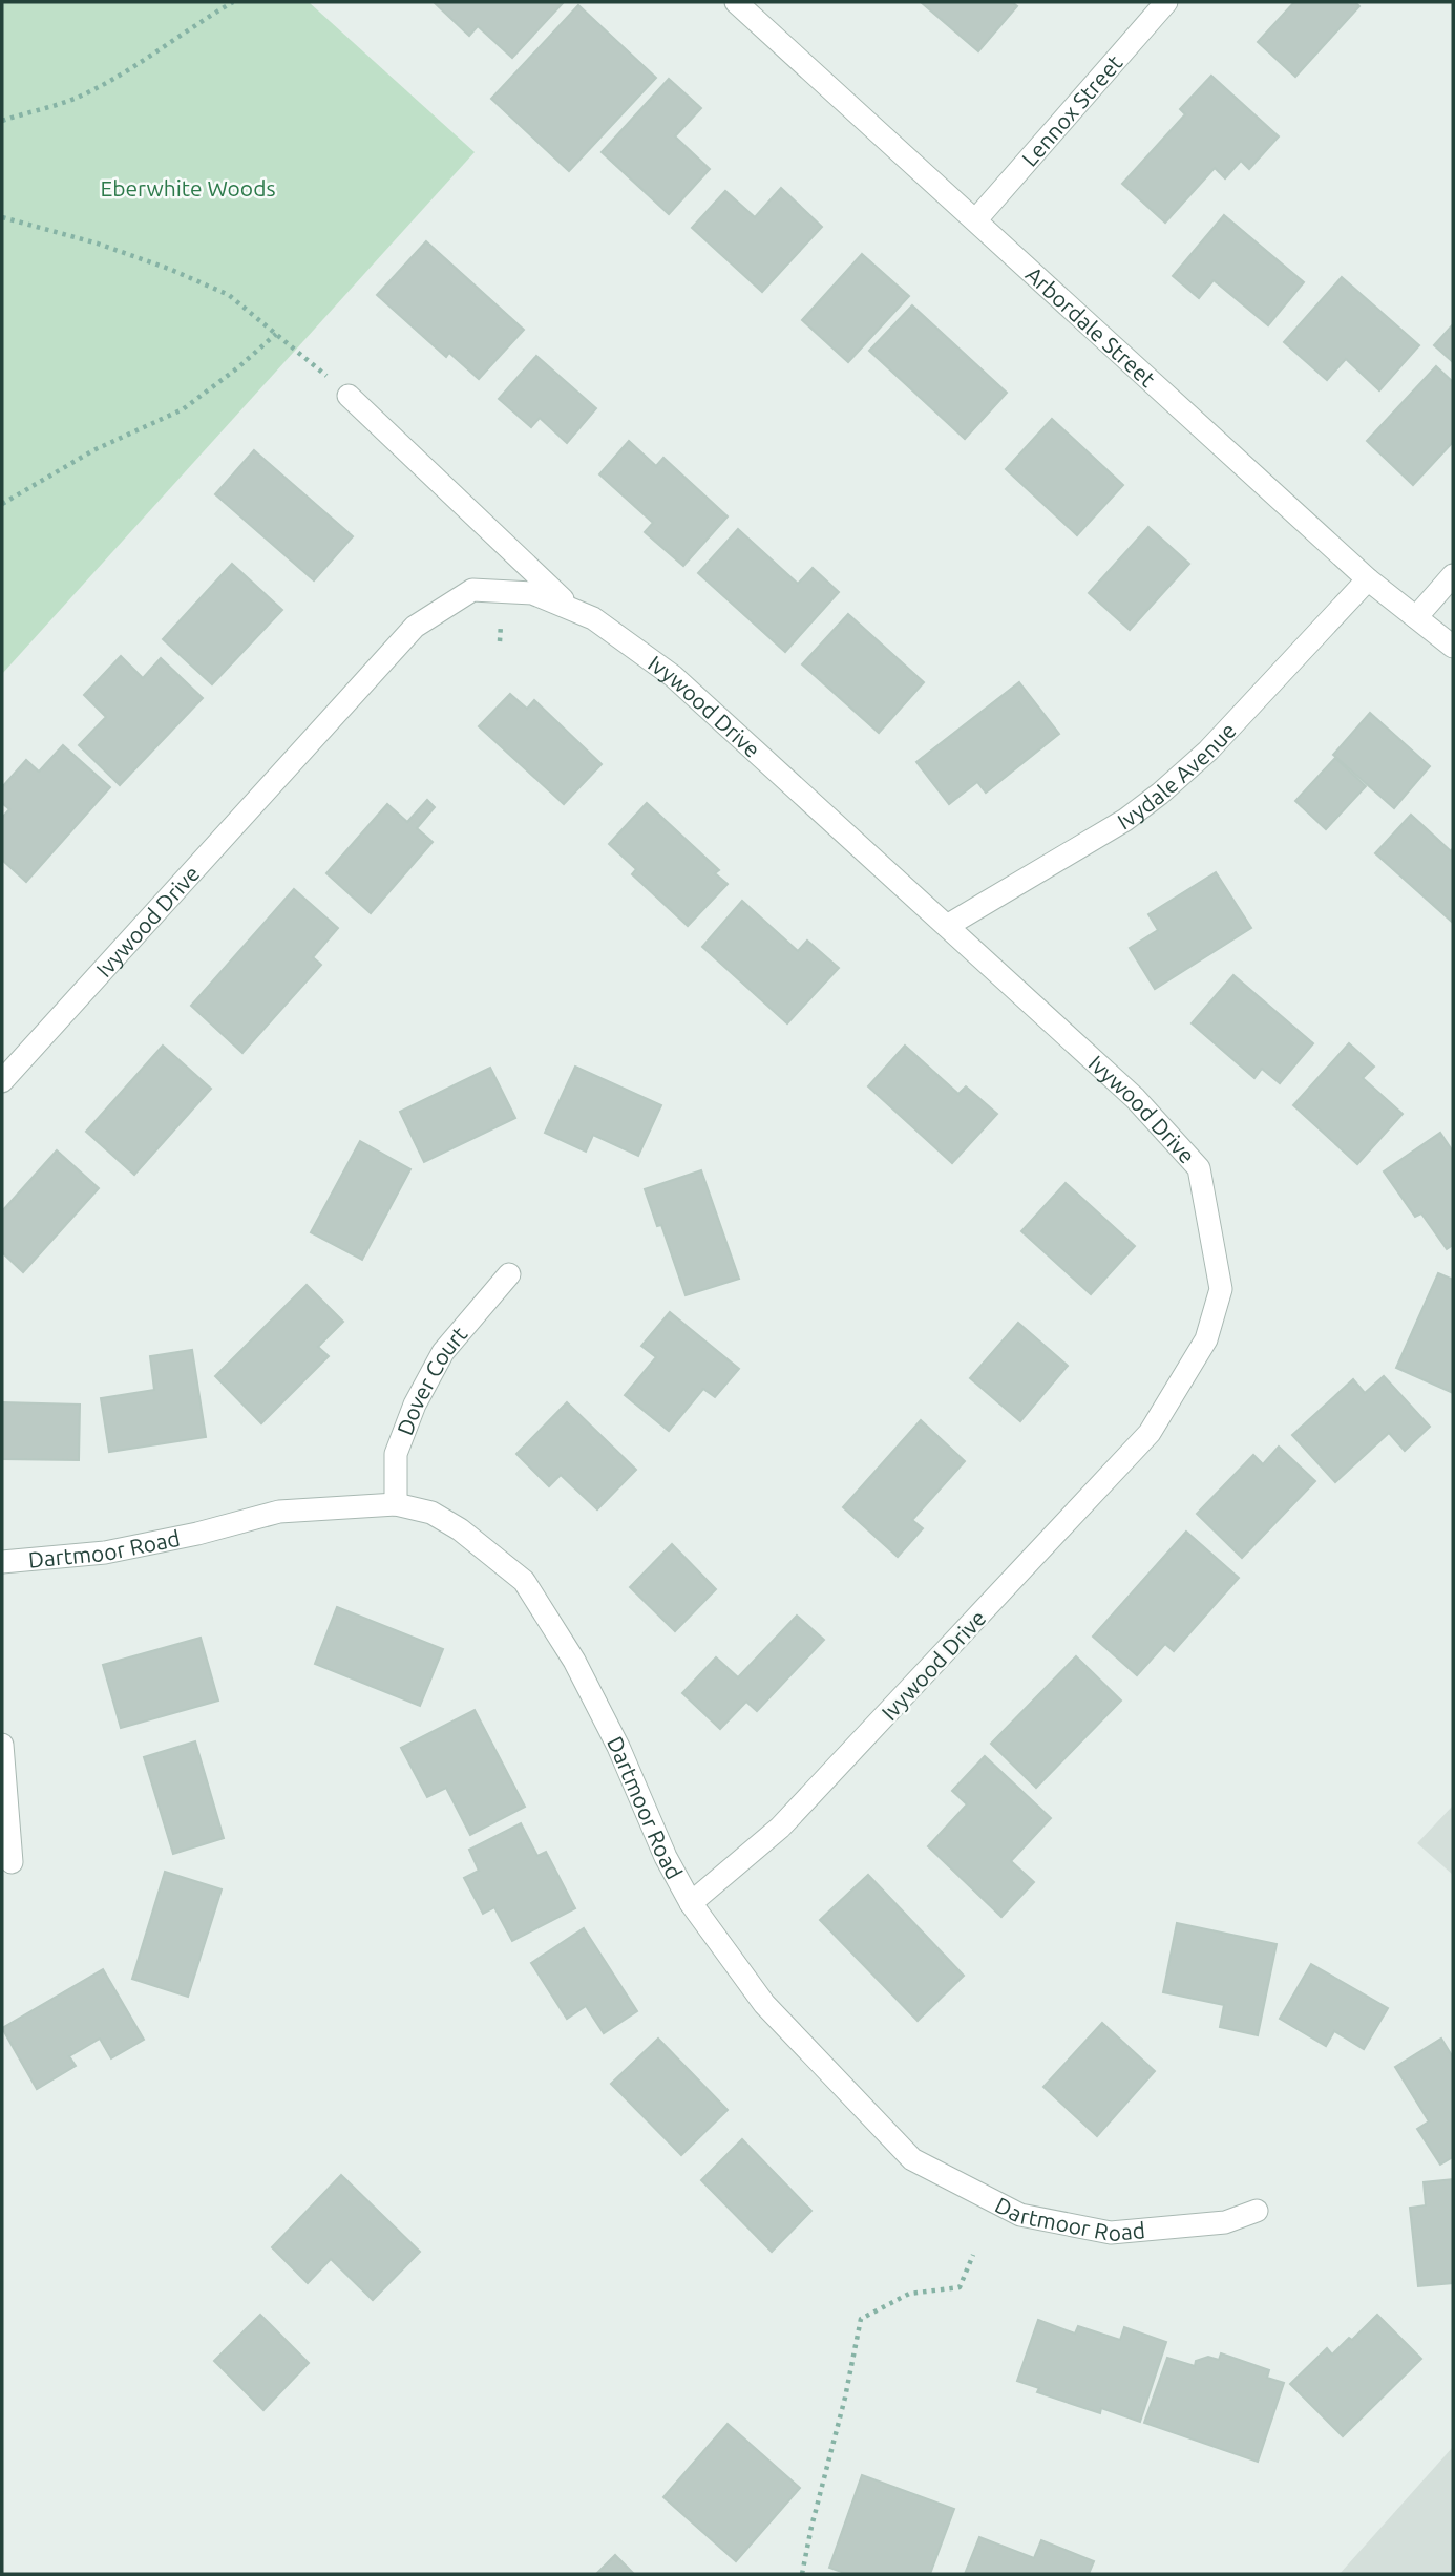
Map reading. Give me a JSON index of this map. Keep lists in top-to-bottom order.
{
  "streets": {
    "street": [
      "Lennox Street",
      "Arbordale Street",
      "Ivywood Drive",
      "Ivydale Avenue",
      "Dover Court",
      "Dartmoor Road"
    ]
  },
  "crossings": [
    ["Lennox Street", "Arbordale Street"],
    ["Arbordale Street", "Ivydale Avenue"],
    ["Ivywood Drive", "Ivydale Avenue"],
    ["Ivywood Drive", "Dartmoor Road"],
    ["Dover Court", "Dartmoor Road"]
  ],
  "parks": ["Eberwhite Woods"]
}
